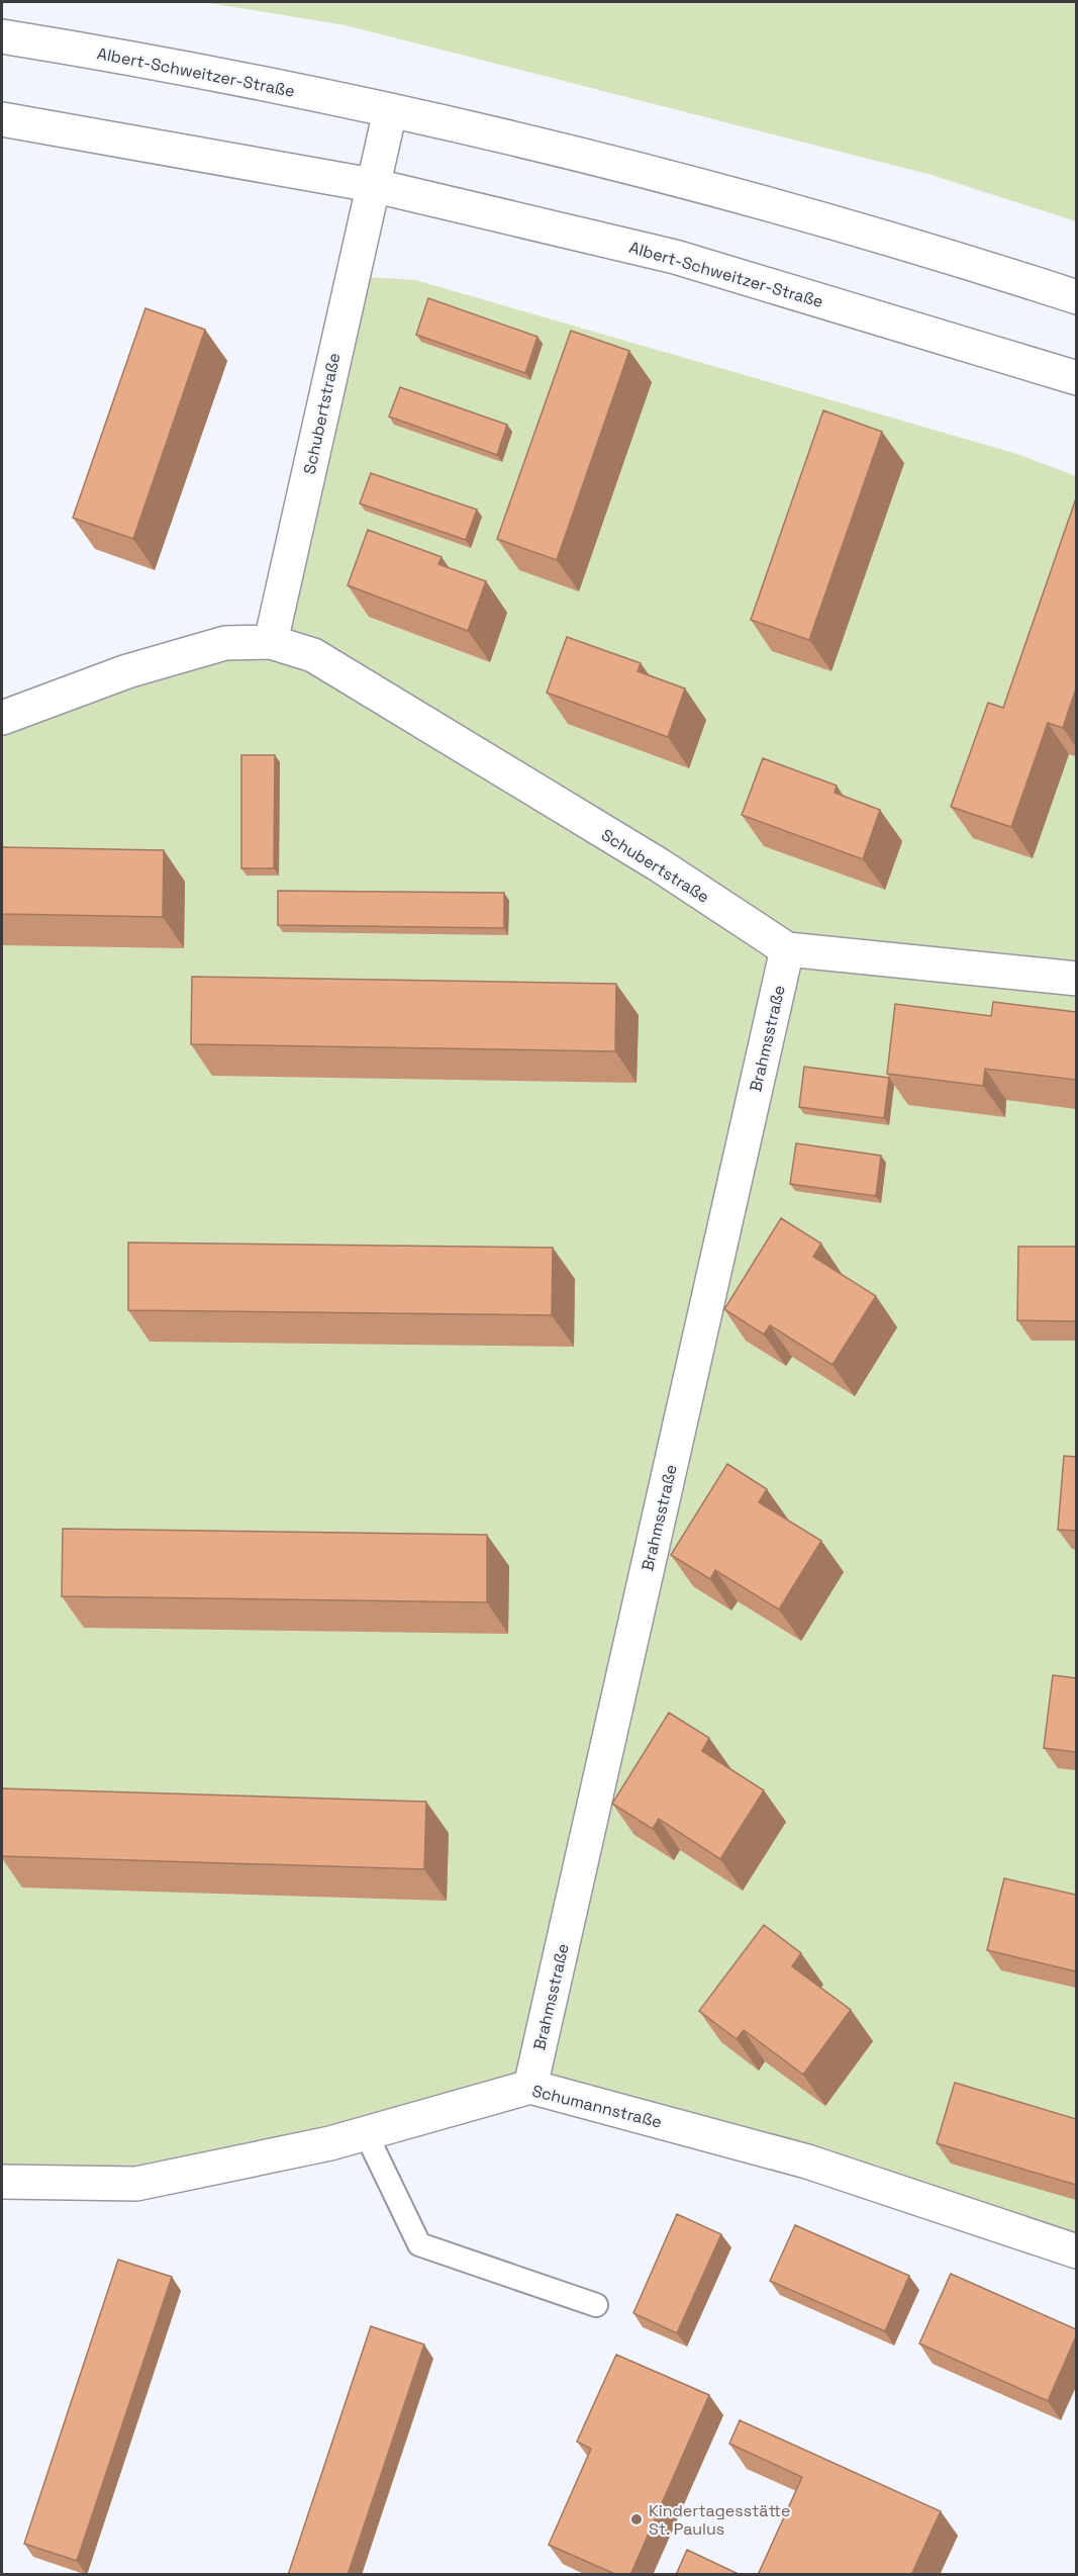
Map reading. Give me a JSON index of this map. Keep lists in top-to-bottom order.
{
  "streets": {
    "street": [
      "Albert-Schweitzer-Straße",
      "Schubertstraße",
      "Brahmsstraße",
      "Schumannstraße"
    ]
  },
  "crossings": [
    ["Albert-Schweitzer-Straße", "Schubertstraße"],
    ["Schubertstraße", "Brahmsstraße"],
    ["Brahmsstraße", "Schumannstraße"]
  ],
  "places": ["Kindertagesstätte St. Paulus"]
}
